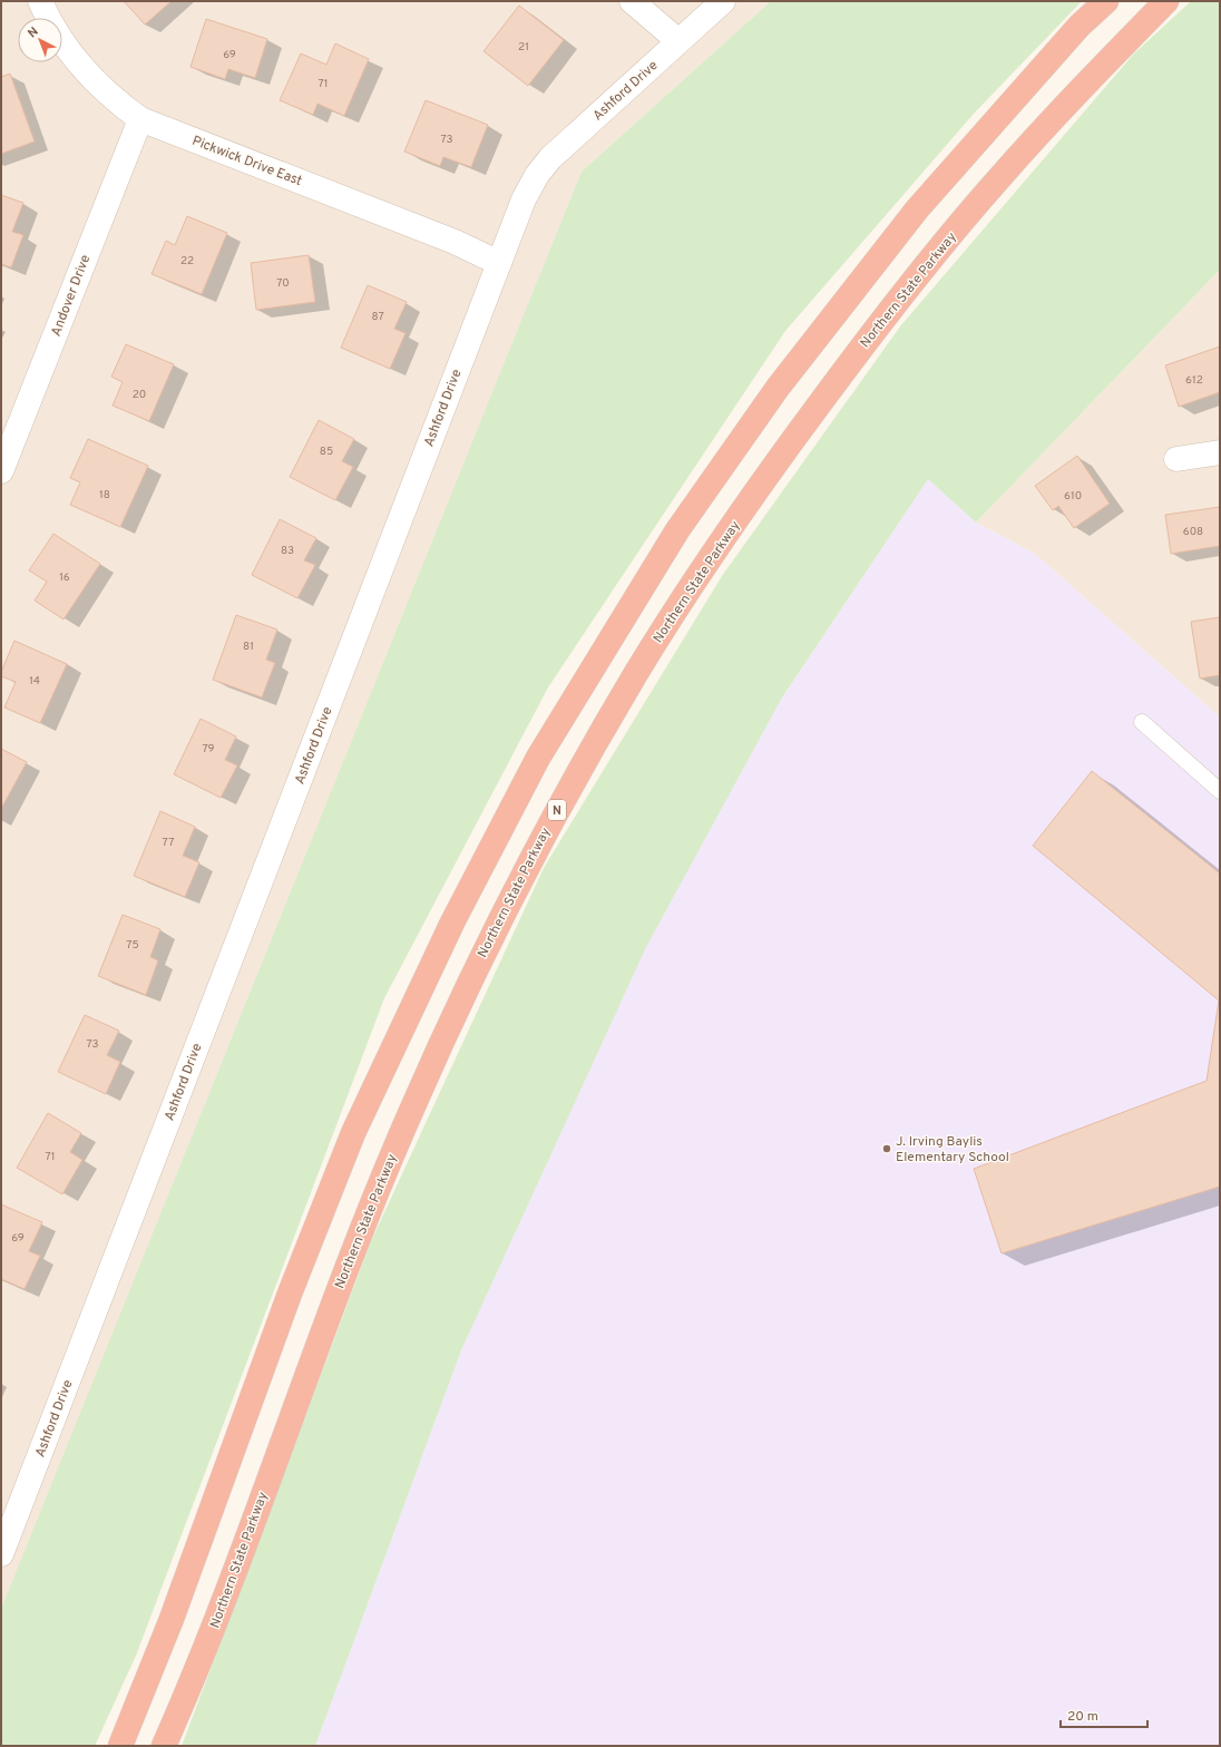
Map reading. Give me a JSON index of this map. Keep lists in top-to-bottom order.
{
  "streets": {
    "highway": ["Northern State Parkway", "N"],
    "street": ["Ashford Drive", "Pickwick Drive East", "Andover Drive"]
  },
  "crossings": [
    ["Ashford Drive", "Pickwick Drive East"],
    ["Pickwick Drive East", "Andover Drive"]
  ],
  "places": ["J. Irving Baylis Elementary School"],
  "house_numbers": [
    "21",
    "69",
    "71",
    "73",
    "22",
    "70",
    "87",
    "612",
    "20",
    "85",
    "18",
    "610",
    "608",
    "83",
    "16",
    "81",
    "14",
    "79",
    "77",
    "75",
    "73",
    "71",
    "69"
  ],
  "scale_bar": "20 m",
  "north": "top left"
}
